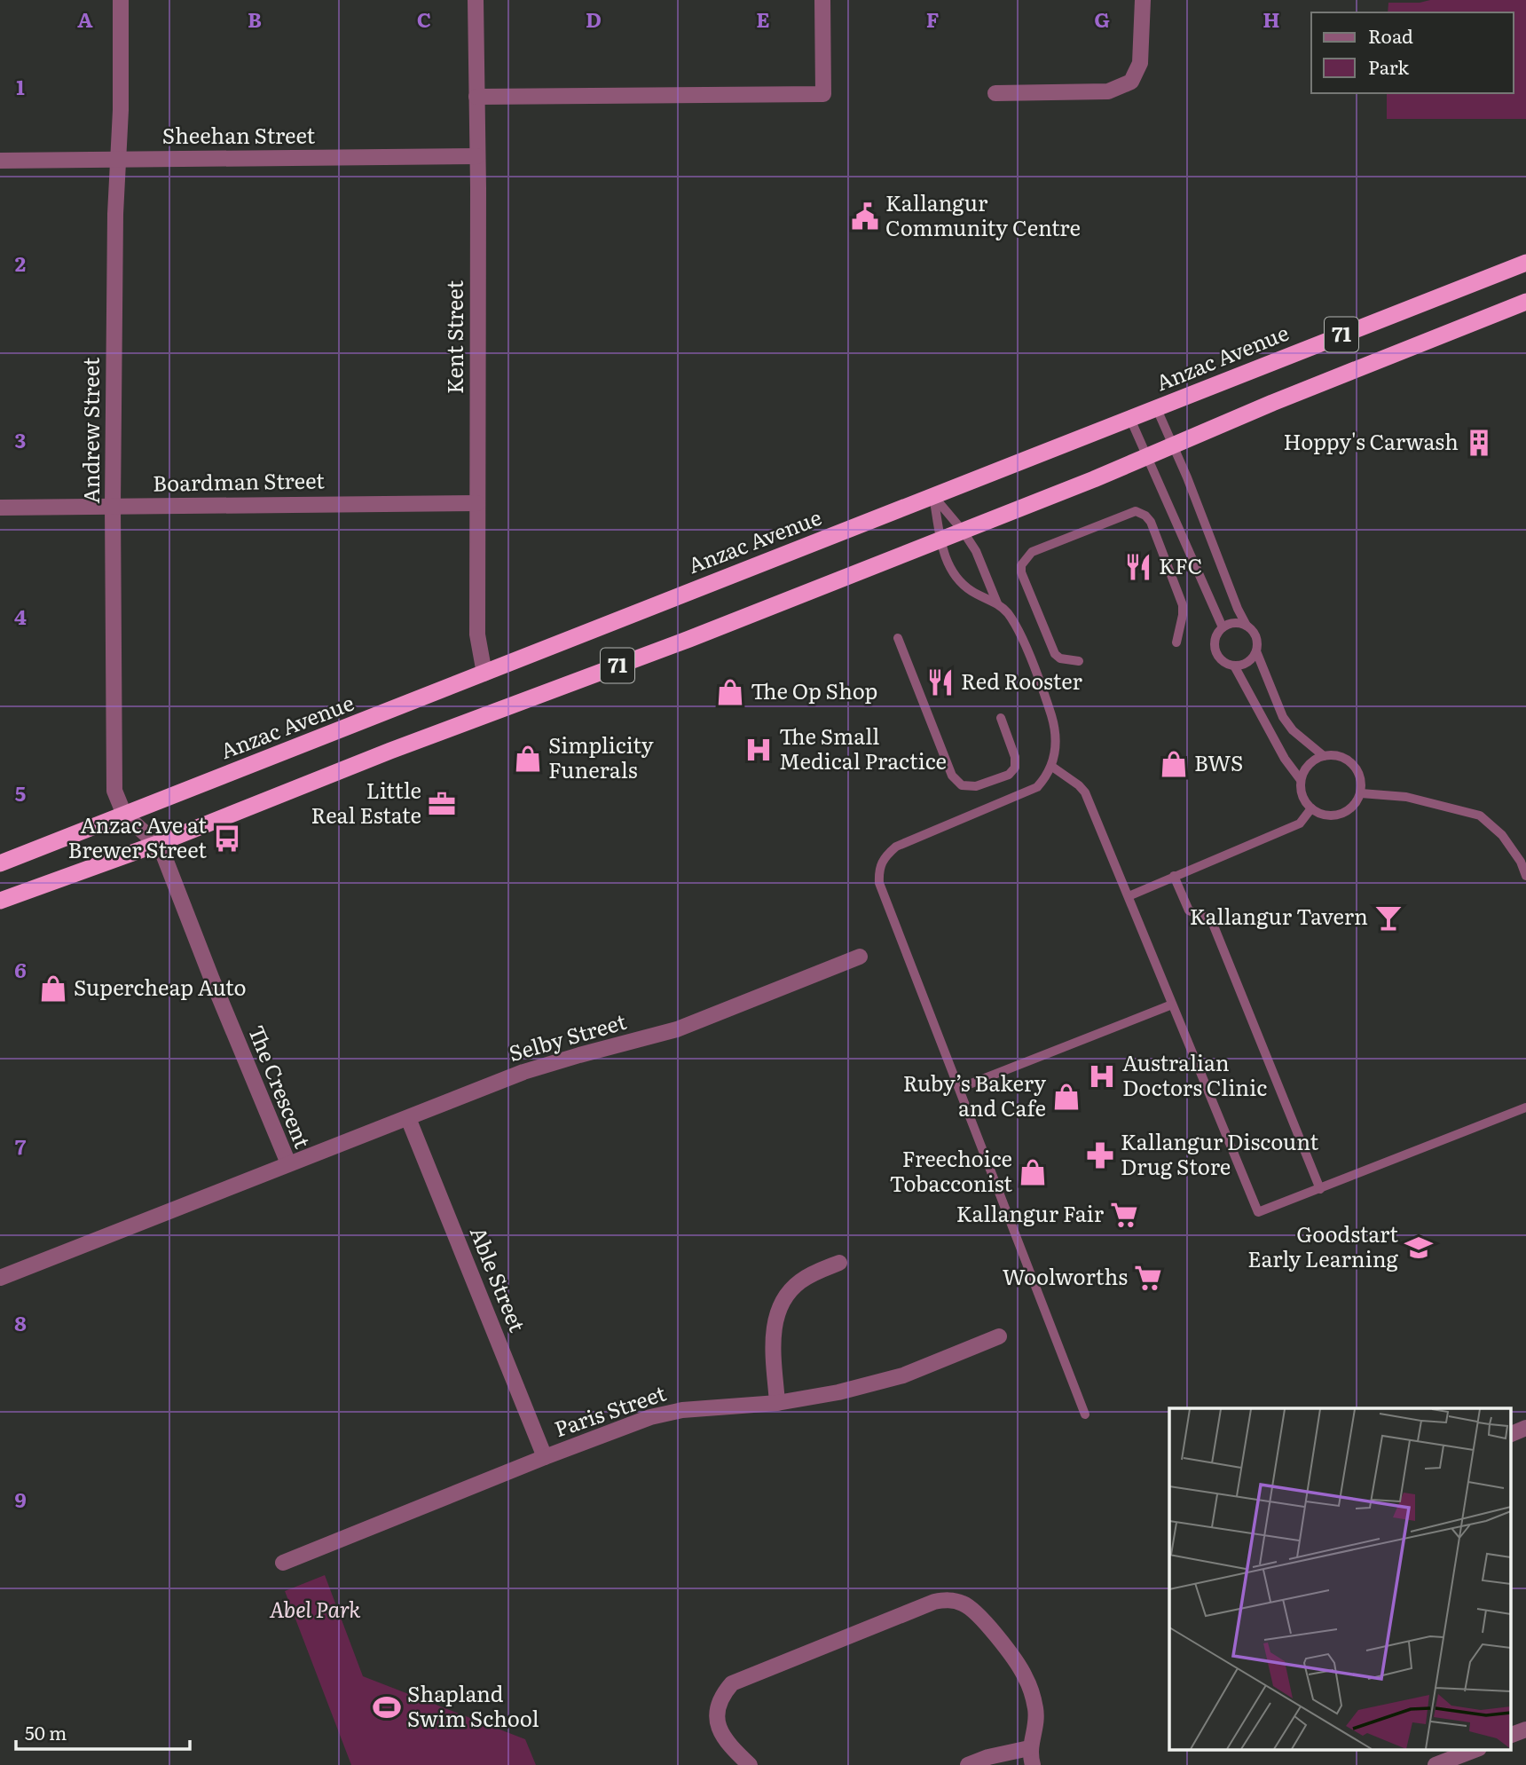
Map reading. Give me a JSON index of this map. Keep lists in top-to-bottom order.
{
  "streets": {
    "highway": ["71", "Anzac Avenue"],
    "street": [
      "Sheehan Street",
      "Kent Street",
      "Andrew Street",
      "Boardman Street",
      "Selby Street",
      "The Crescent",
      "Able Street",
      "Paris Street"
    ]
  },
  "crossings": [
    ["Sheehan Street", "Kent Street"],
    ["Sheehan Street", "Andrew Street"],
    ["71", "The Crescent"],
    ["Kent Street", "Anzac Avenue"],
    ["Kent Street", "Boardman Street"],
    ["Anzac Avenue", "Andrew Street"],
    ["Andrew Street", "Boardman Street"],
    ["Selby Street", "The Crescent"],
    ["Selby Street", "Able Street"],
    ["Able Street", "Paris Street"]
  ],
  "parks": ["Abel Park"],
  "places": {
    "public building": ["Kallangur Community Centre"],
    "building": ["Hoppy's Carwash"],
    "restaurant": ["KFC", "Red Rooster"],
    "shop": [
      "The Op Shop",
      "Simplicity Funerals",
      "BWS",
      "Supercheap Auto",
      "Ruby’s Bakery and Cafe",
      "Freechoice Tobacconist"
    ],
    "hospital": ["The Small Medical Practice", "Australian Doctors Clinic"],
    "office": ["Little Real Estate"],
    "bus stop": ["Anzac Ave at Brewer Street"],
    "bar": ["Kallangur Tavern"],
    "pharmacy": ["Kallangur Discount Drug Store"],
    "supermarket": ["Kallangur Fair", "Woolworths"],
    "school or university": ["Goodstart Early Learning"],
    "sports": ["Shapland Swim School"]
  },
  "legend": ["Road", "Park"],
  "scale_bar": "50 m",
  "grid": {
    "columns": [
      "A",
      "B",
      "C",
      "D",
      "E",
      "F",
      "G",
      "H"
    ],
    "rows": [
      "1",
      "2",
      "3",
      "4",
      "5",
      "6",
      "7",
      "8",
      "9"
    ]
  }
}
